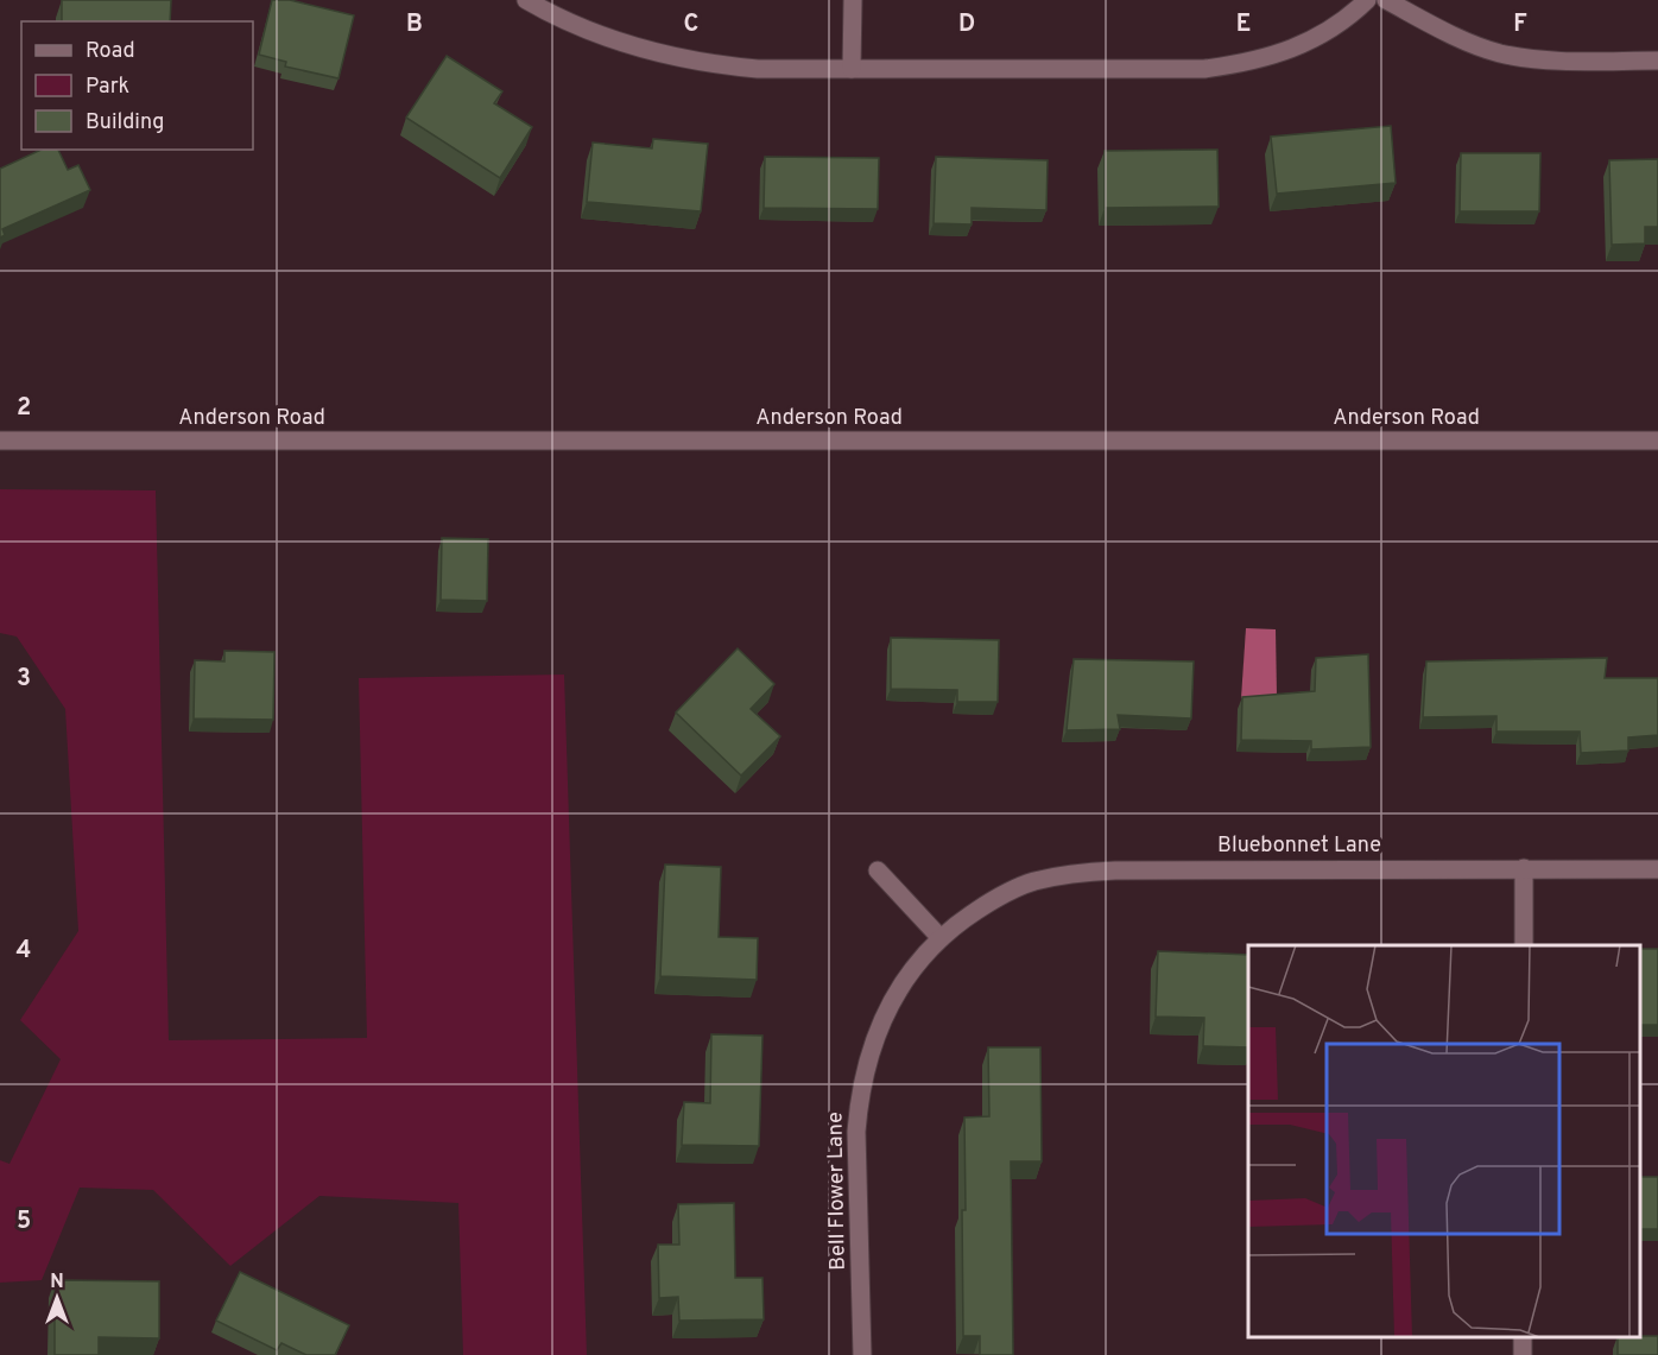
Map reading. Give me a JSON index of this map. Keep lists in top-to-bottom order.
{
  "streets": {
    "street": ["Anderson Road", "Bluebonnet Lane", "Bell Flower Lane"]
  },
  "crossings": [
    ["Bluebonnet Lane", "Bell Flower Lane"]
  ],
  "legend": ["Road", "Park", "Building"],
  "north": "top",
  "grid": {
    "columns": [
      "B",
      "C",
      "D",
      "E",
      "F"
    ],
    "rows": [
      "2",
      "3",
      "4",
      "5"
    ]
  }
}
